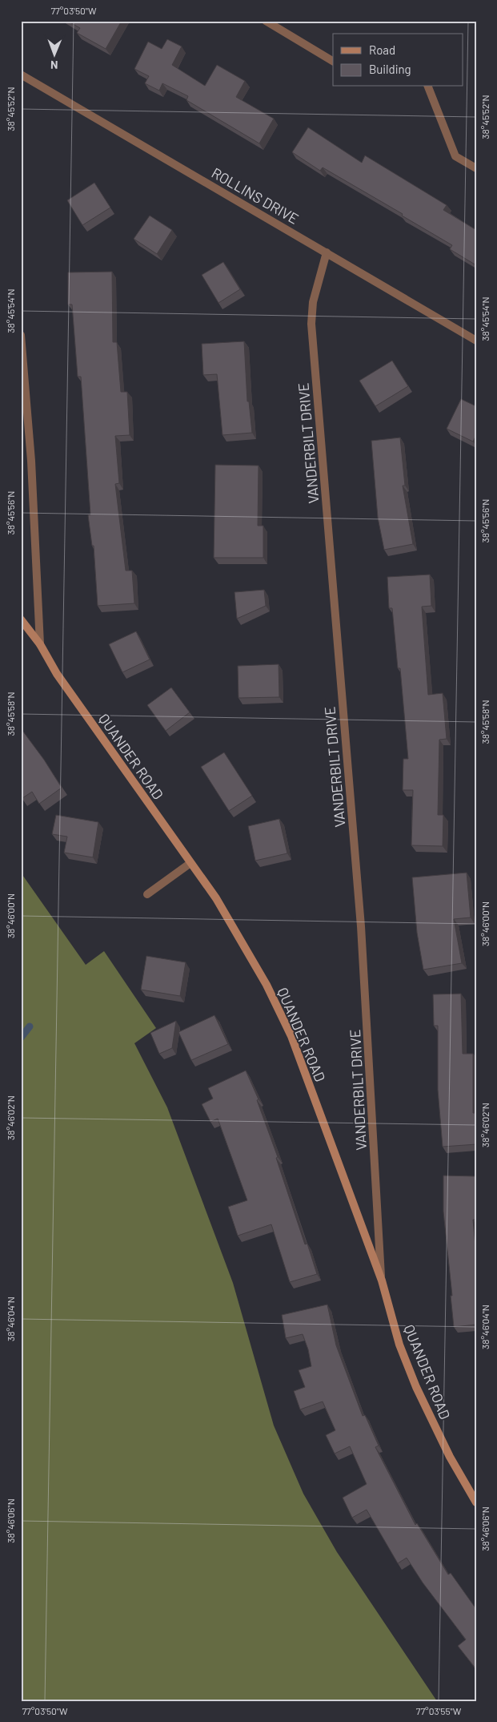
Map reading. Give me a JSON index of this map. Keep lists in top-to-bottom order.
{
  "streets": {
    "street": ["ROLLINS DRIVE", "VANDERBILT DRIVE", "QUANDER ROAD"]
  },
  "crossings": [
    ["ROLLINS DRIVE", "VANDERBILT DRIVE"],
    ["VANDERBILT DRIVE", "QUANDER ROAD"]
  ],
  "legend": ["Road", "Building"],
  "north": "bottom",
  "coordinates": [
    "77°03'50\"W",
    "38°45'52\"N",
    "38°45'54\"N",
    "38°45'56\"N",
    "38°45'58\"N",
    "38°46'00\"N",
    "38°46'02\"N",
    "38°46'04\"N",
    "38°46'06\"N",
    "77°03'55\"W"
  ]
}
